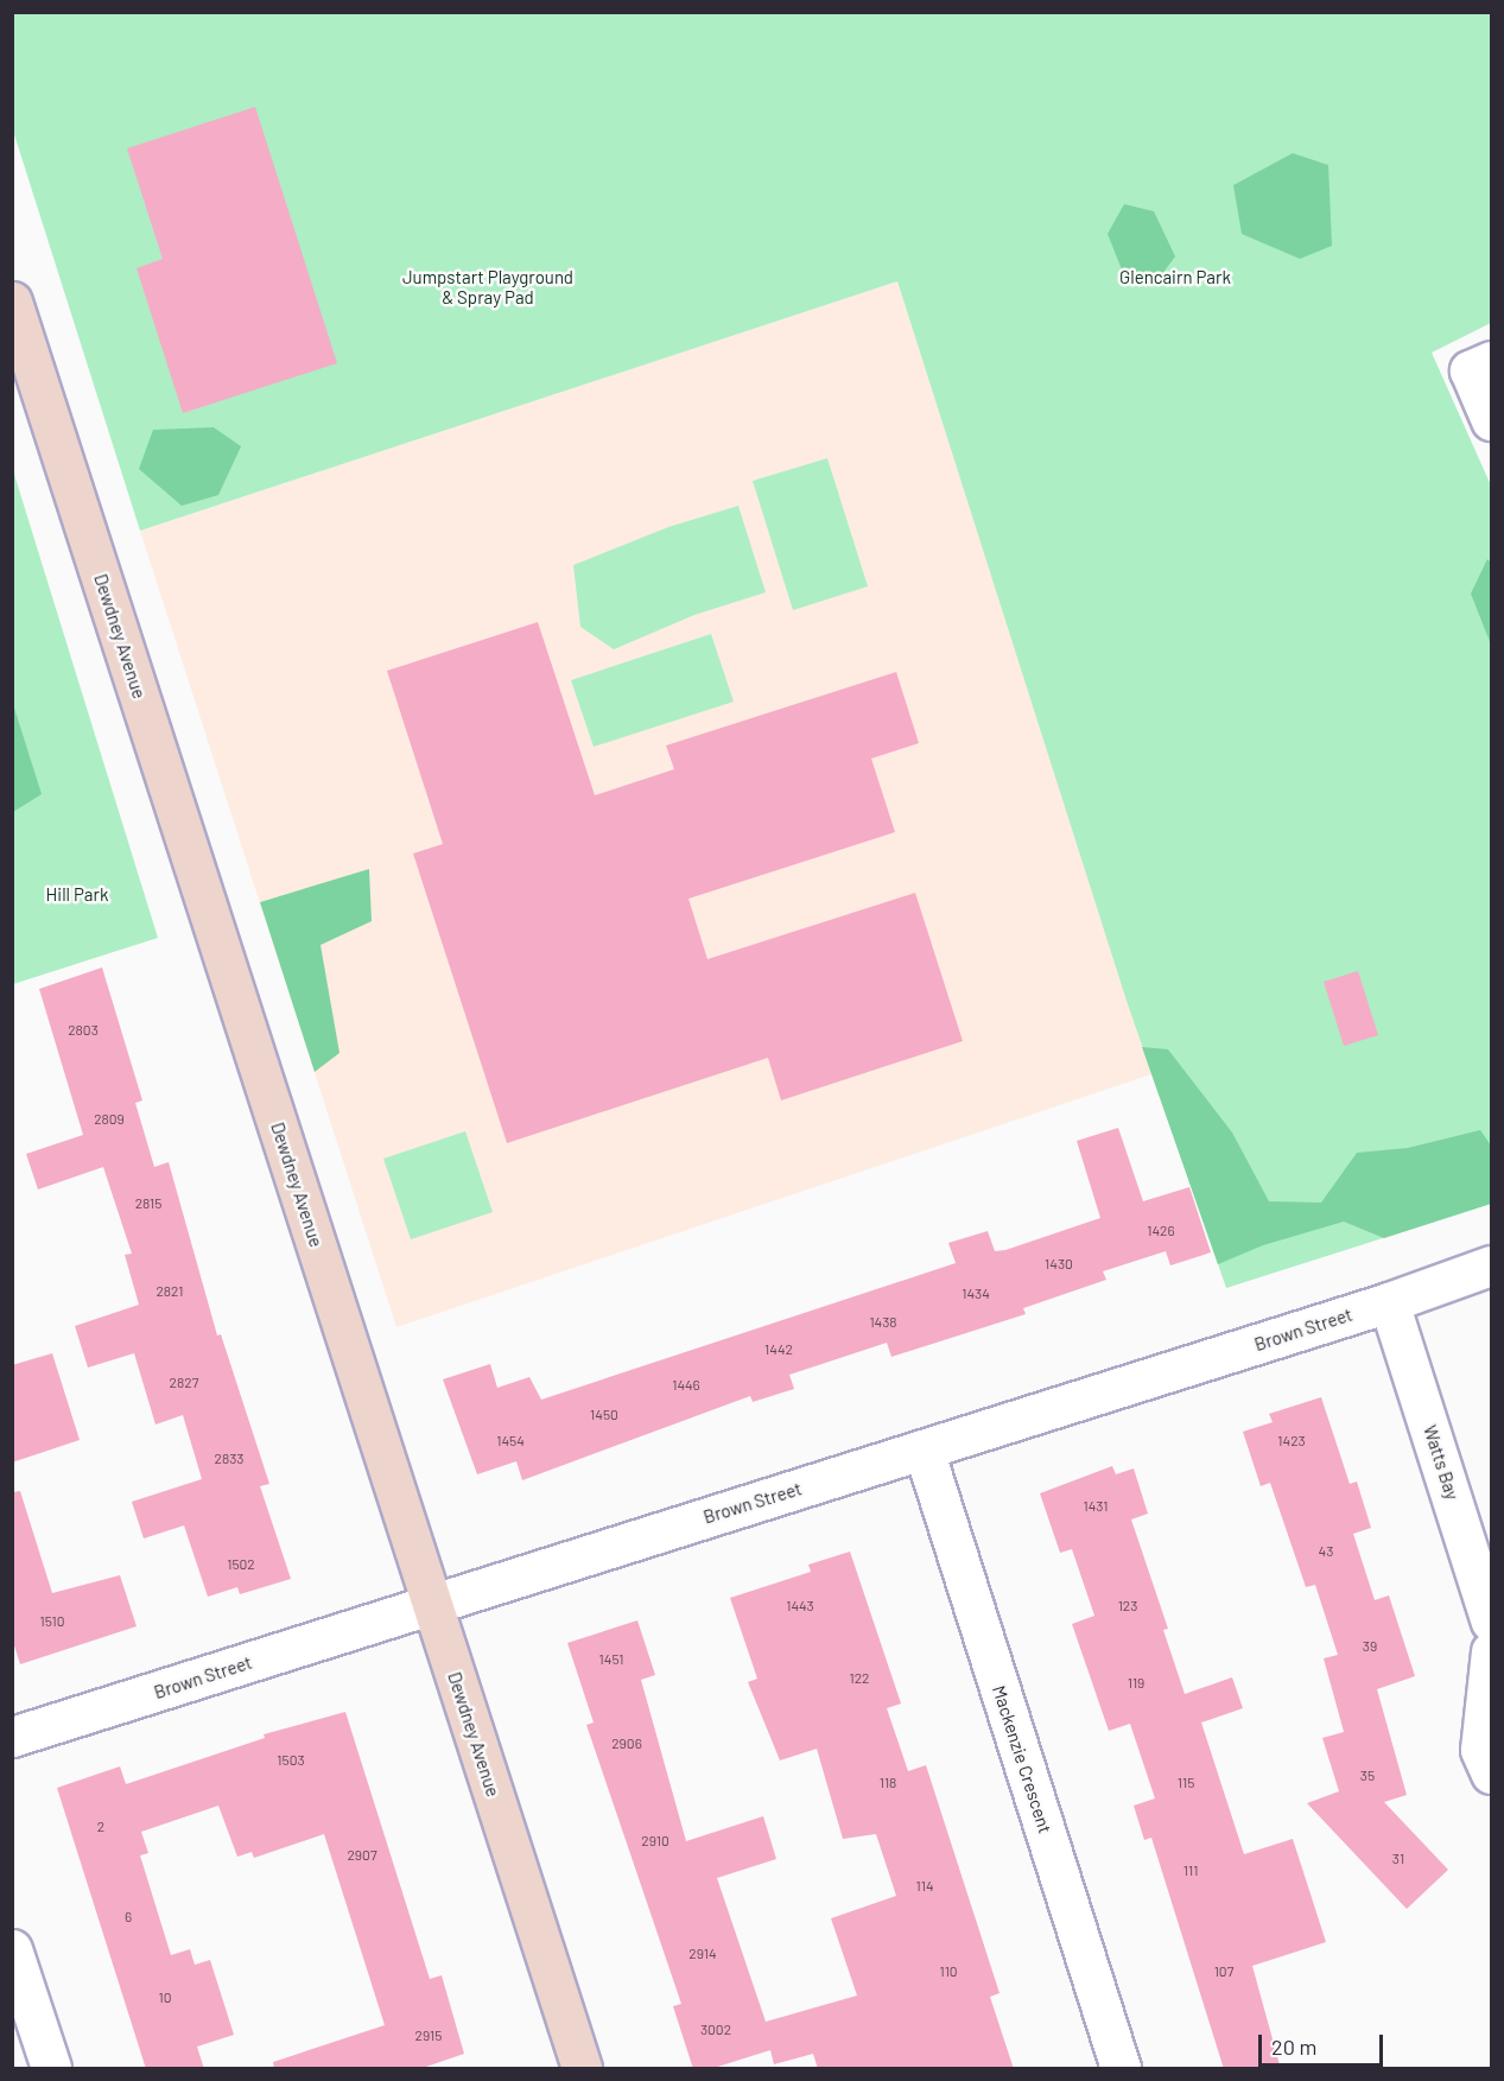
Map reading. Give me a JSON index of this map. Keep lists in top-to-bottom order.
{
  "streets": {
    "street": [
      "Dewdney Avenue",
      "Brown Street",
      "Watts Bay",
      "Mackenzie Crescent"
    ]
  },
  "crossings": [
    ["Dewdney Avenue", "Brown Street"],
    ["Brown Street", "Watts Bay"],
    ["Brown Street", "Mackenzie Crescent"]
  ],
  "parks": ["Jumpstart Playground & Spray Pad", "Glencairn Park", "Hill Park"],
  "house_numbers": [
    "2803",
    "2809",
    "2815",
    "1426",
    "1430",
    "2821",
    "1434",
    "1438",
    "1442",
    "2827",
    "1446",
    "1450",
    "1454",
    "1423",
    "2833",
    "1431",
    "43",
    "1502",
    "1443",
    "123",
    "1510",
    "39",
    "1451",
    "122",
    "119",
    "2906",
    "1503",
    "35",
    "118",
    "115",
    "2",
    "2910",
    "2907",
    "31",
    "111",
    "114",
    "6",
    "2914",
    "110",
    "107",
    "10",
    "3002",
    "2915"
  ],
  "scale_bar": "20 m"
}
